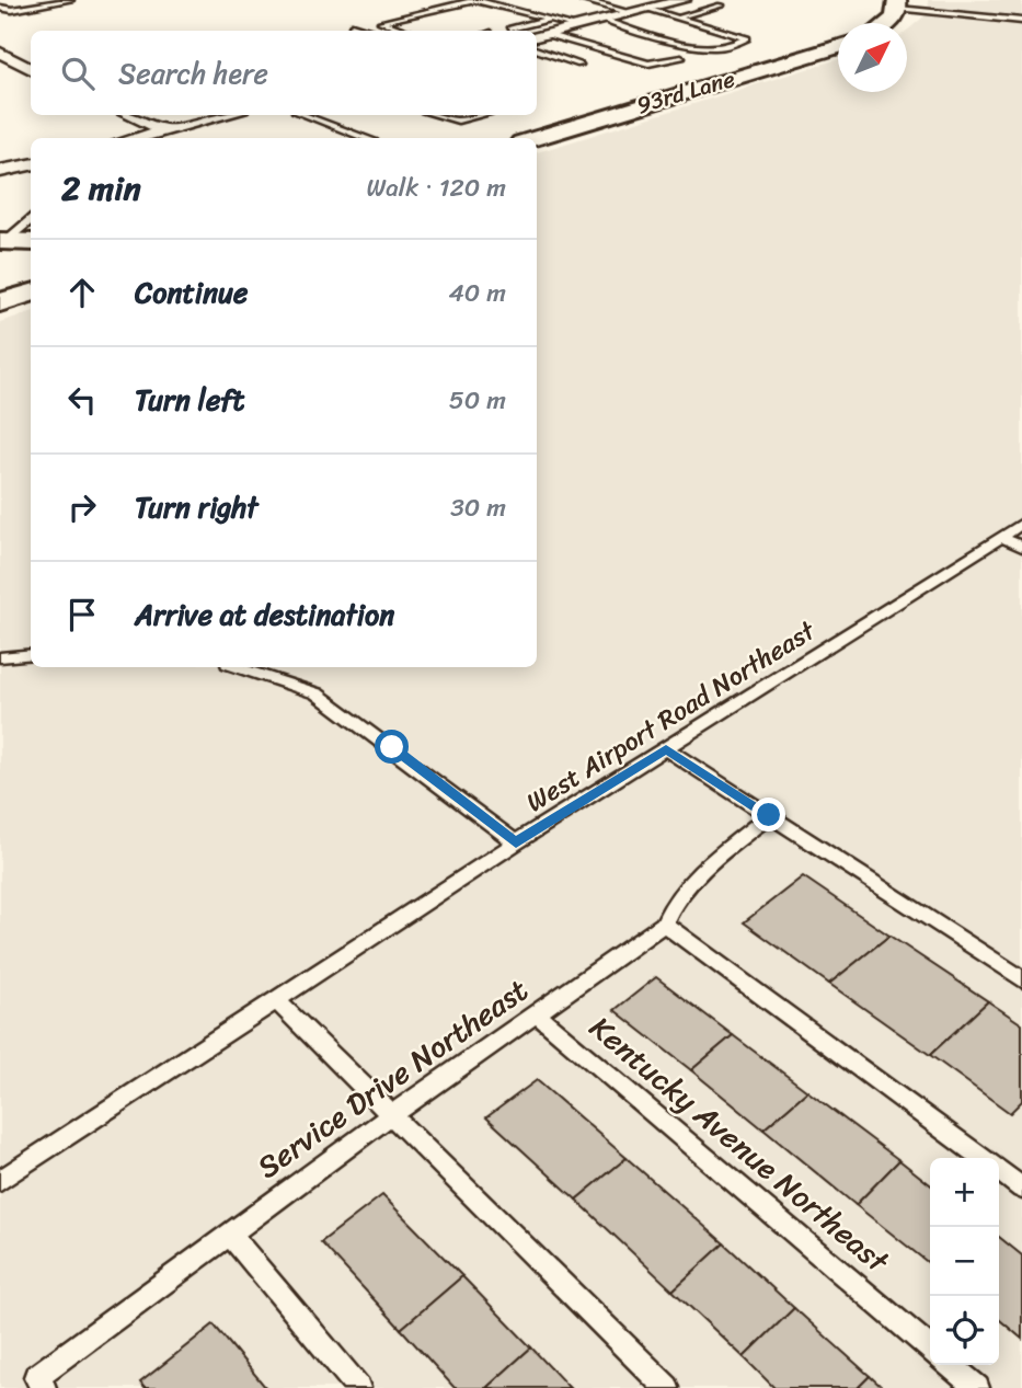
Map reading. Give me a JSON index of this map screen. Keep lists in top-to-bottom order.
{
  "streets": {
    "street": ["93rd Lane"],
    "lane": ["West Airport Road Northeast", "Service Drive Northeast", "Kentucky Avenue Northeast"]
  },
  "crossings": [
    ["Service Drive Northeast", "Kentucky Avenue Northeast"]
  ],
  "north": "top right",
  "page": {
    "search": "Search here",
    "heading": ["2 min", "Walk · 120 m"],
    "list": [
      ["Continue", "40 m"],
      ["Turn left", "50 m"],
      ["Turn right", "30 m"],
      "Arrive at destination"
    ],
    "map_buttons": ["+", "−"]
  }
}
